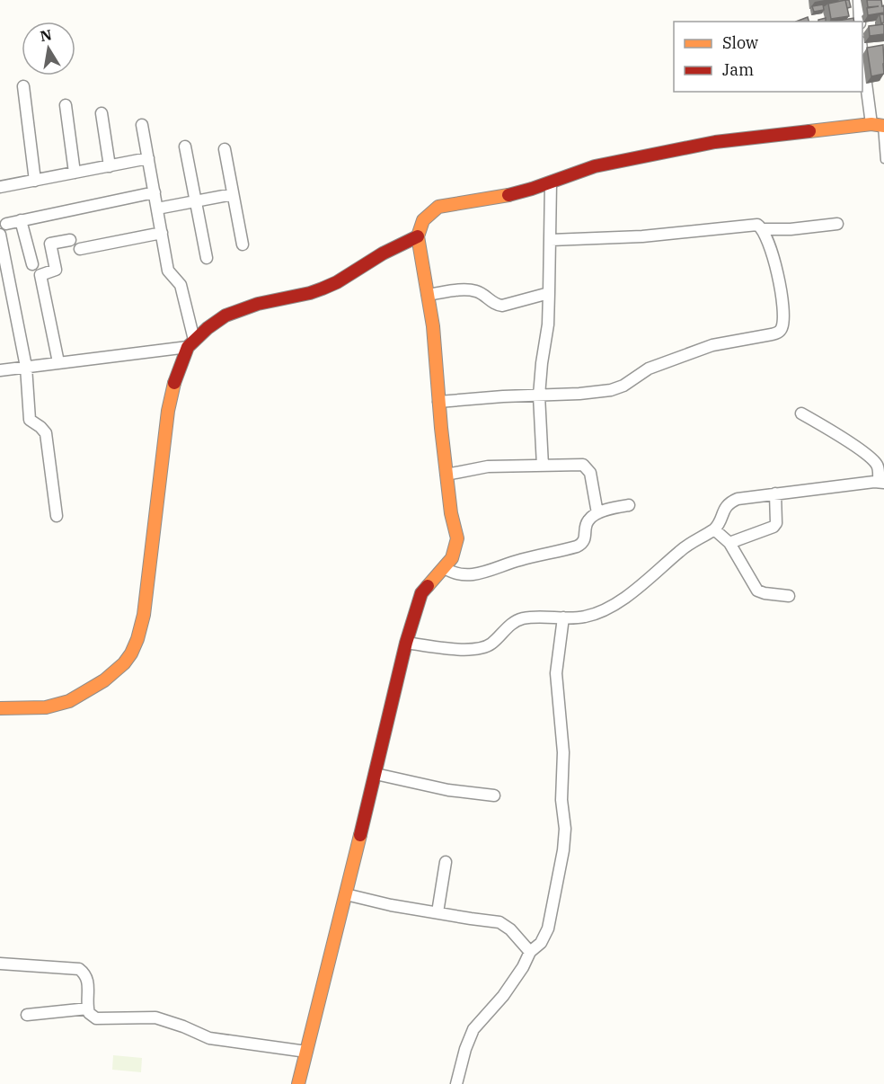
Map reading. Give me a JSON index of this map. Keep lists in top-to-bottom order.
{
  "legend": ["Slow", "Jam"],
  "north": "top"
}
